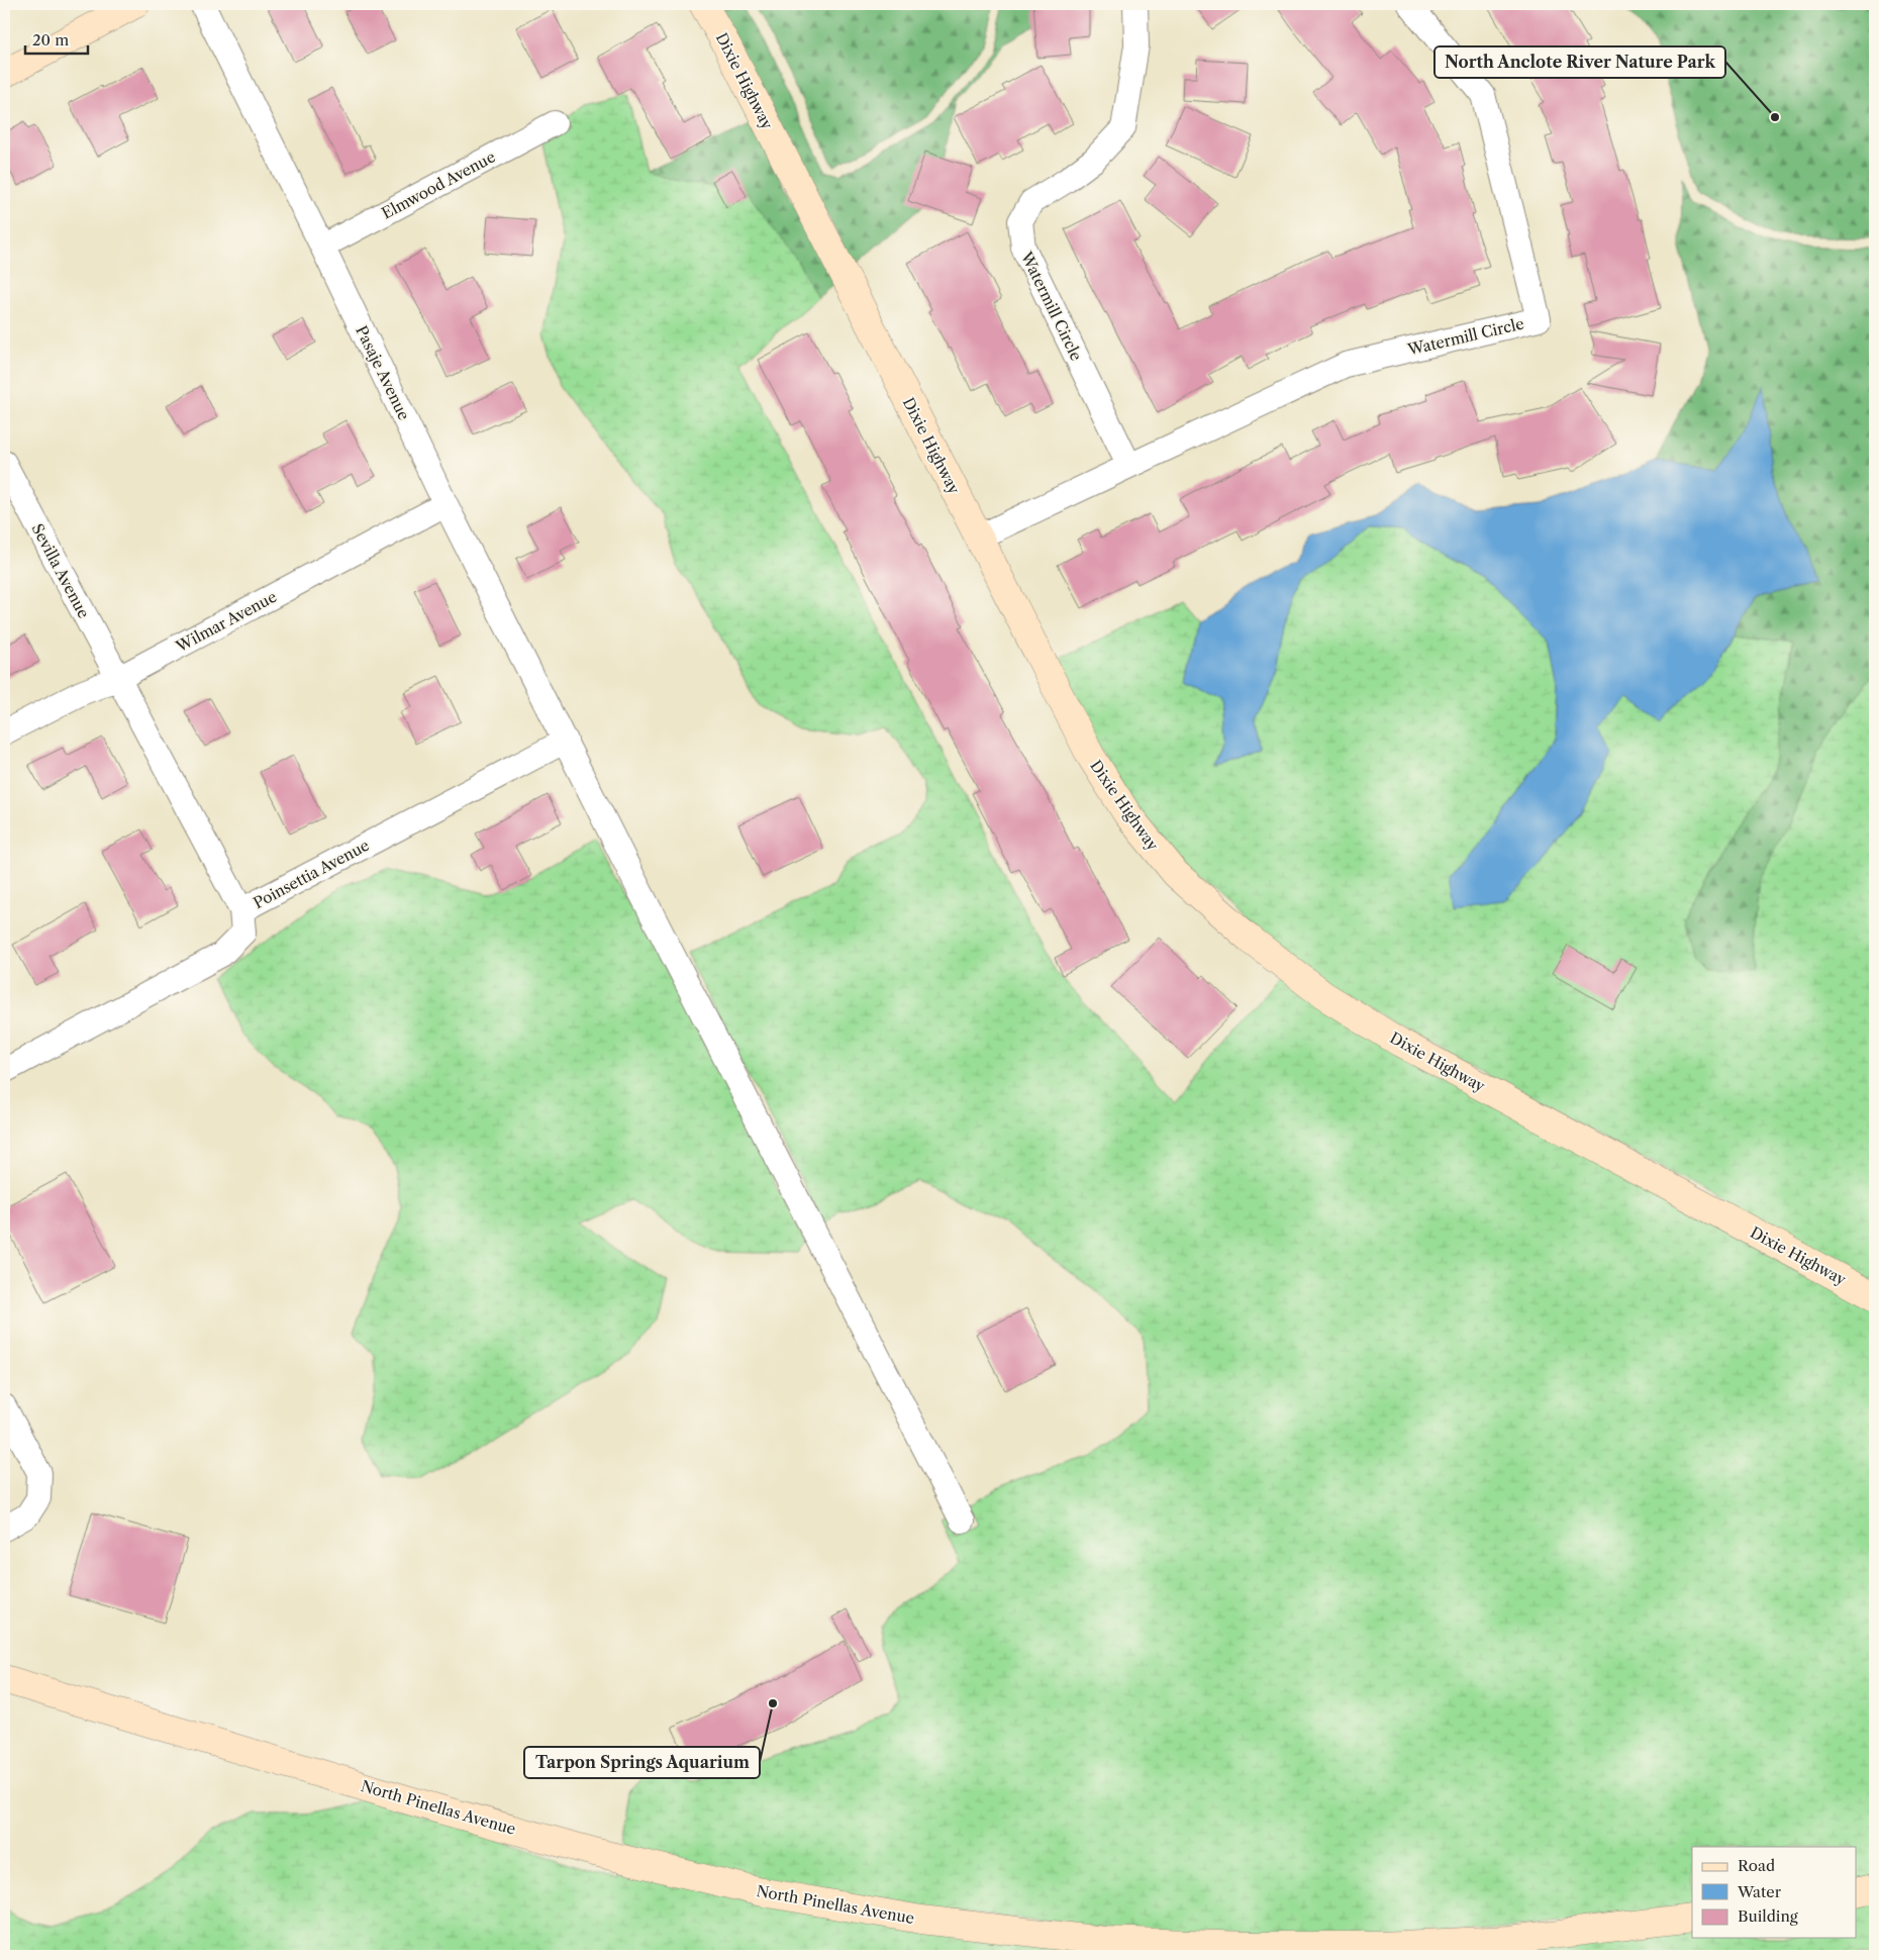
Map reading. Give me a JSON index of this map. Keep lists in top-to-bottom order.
{
  "streets": {
    "street": [
      "Dixie Highway",
      "Elmwood Avenue",
      "Watermill Circle",
      "Pasaje Avenue",
      "Sevilla Avenue",
      "Wilmar Avenue",
      "Poinsettia Avenue",
      "North Pinellas Avenue"
    ]
  },
  "crossings": [
    ["Dixie Highway", "Watermill Circle"],
    ["Elmwood Avenue", "Pasaje Avenue"],
    ["Pasaje Avenue", "Wilmar Avenue"],
    ["Pasaje Avenue", "Poinsettia Avenue"],
    ["Sevilla Avenue", "Wilmar Avenue"]
  ],
  "places": ["North Anclote River Nature Park", "Tarpon Springs Aquarium"],
  "legend": ["Road", "Water", "Building"],
  "scale_bar": "20 m"
}
